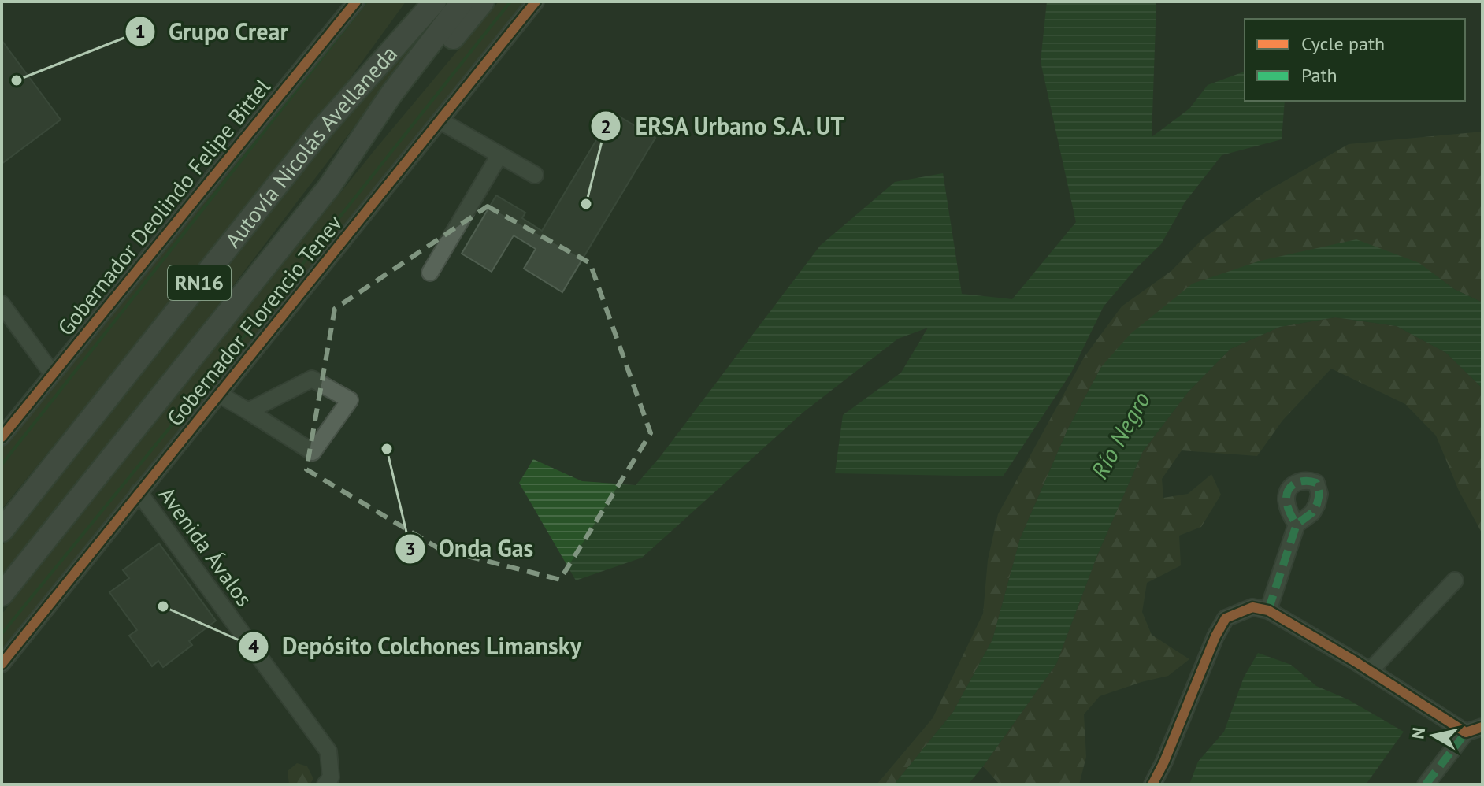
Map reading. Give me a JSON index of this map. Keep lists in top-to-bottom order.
{
  "streets": {
    "highway": ["Autovía Nicolás Avellaneda", "RN16"],
    "street": ["Gobernador Deolindo Felipe Bittel", "Gobernador Florencio Tenev", "Avenida Ávalos"]
  },
  "crossings": [
    ["Gobernador Florencio Tenev", "Avenida Ávalos"]
  ],
  "water": ["Río Negro"],
  "places": [
    "Grupo Crear",
    "ERSA Urbano S.A. UT",
    "Onda Gas",
    "Depósito Colchones Limansky"
  ],
  "legend": ["Cycle path", "Path"],
  "north": "left"
}
